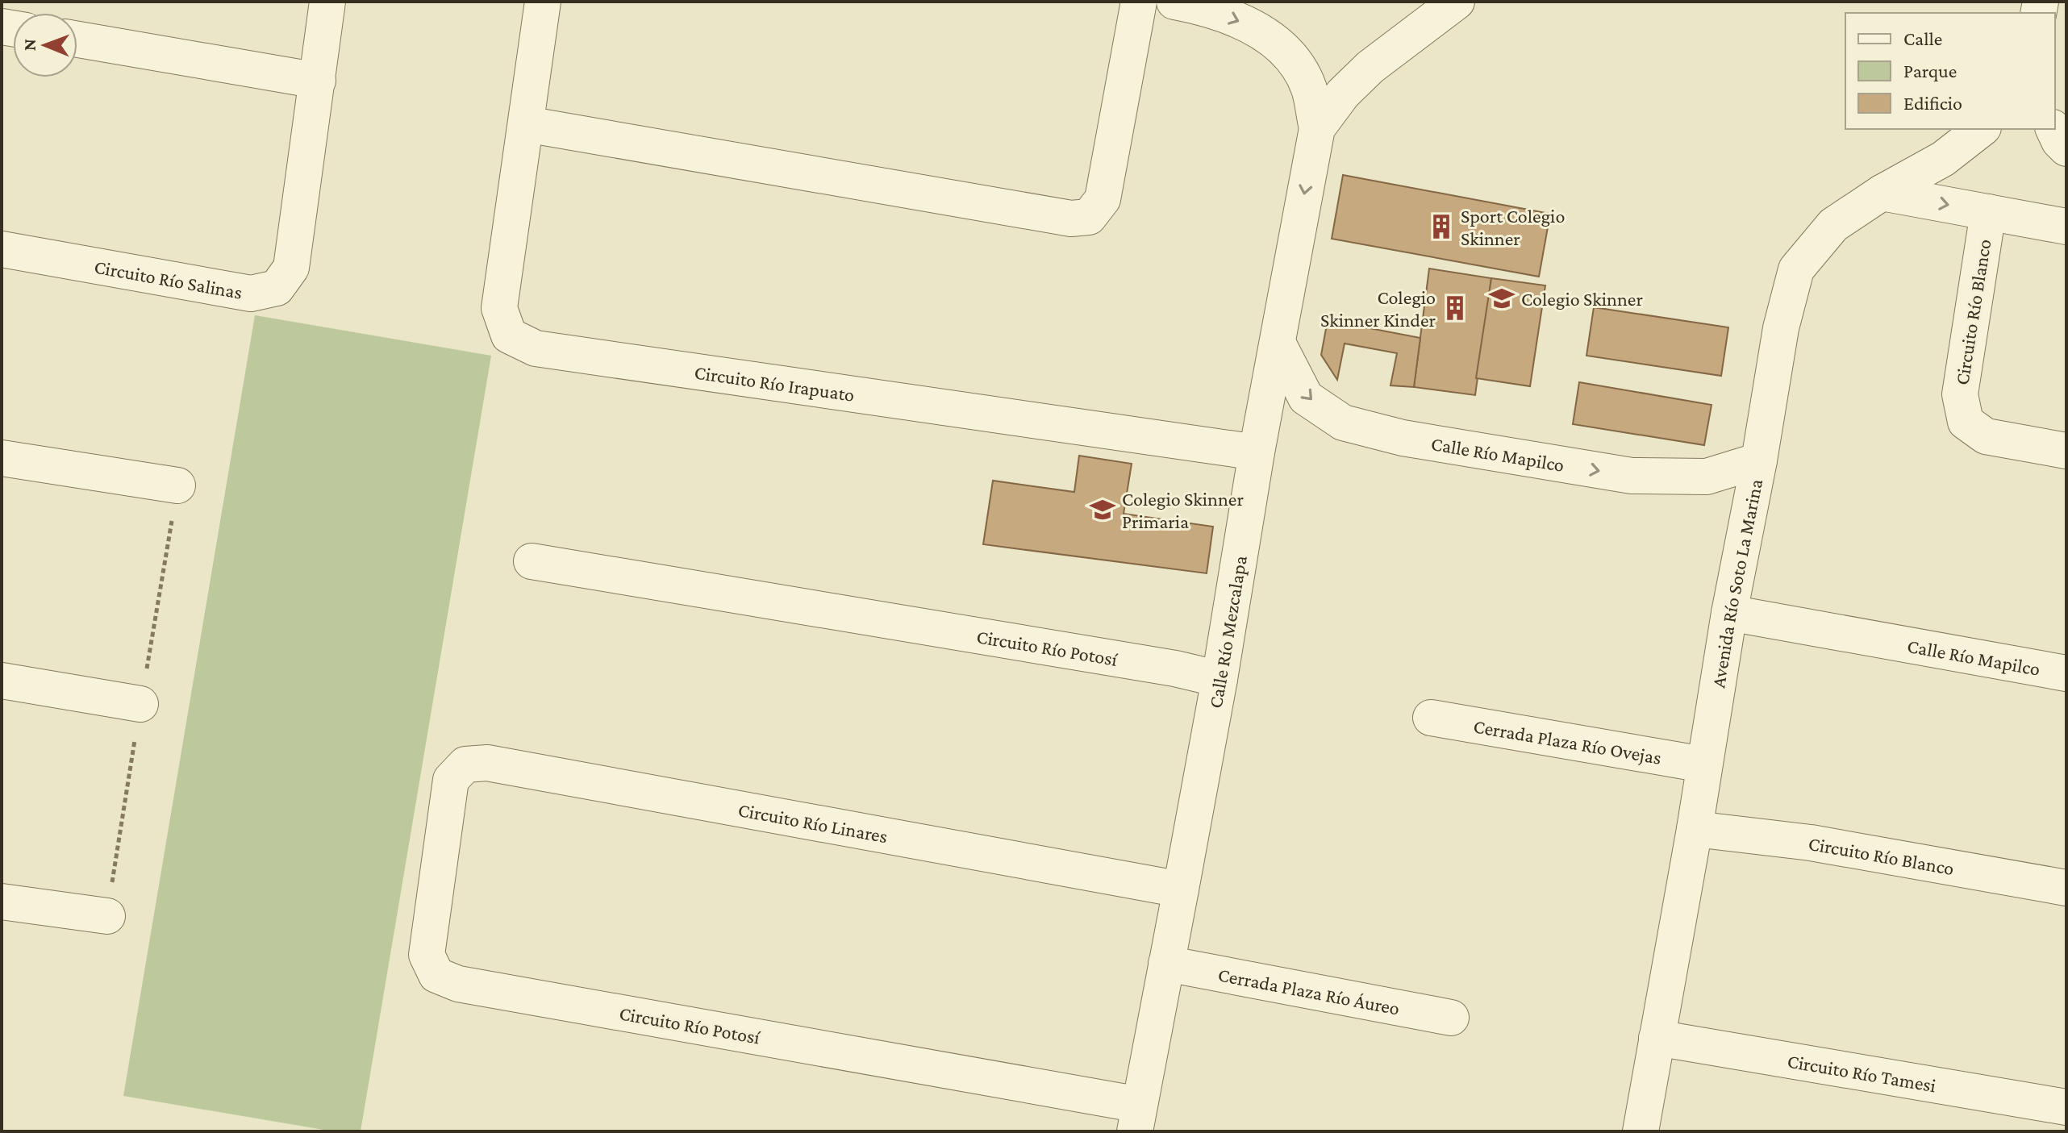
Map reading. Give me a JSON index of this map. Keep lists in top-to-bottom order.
{
  "streets": {
    "street": [
      "Circuito Río Salinas",
      "Circuito Río Blanco",
      "Circuito Río Irapuato",
      "Calle Río Mapilco",
      "Avenida Río Soto La Marina",
      "Calle Río Mezcalapa",
      "Circuito Río Potosí",
      "Cerrada Plaza Río Ovejas",
      "Circuito Río Linares",
      "Cerrada Plaza Río Áureo",
      "Circuito Río Tamesi"
    ]
  },
  "crossings": [
    ["Circuito Río Blanco", "Avenida Río Soto La Marina"],
    ["Circuito Río Irapuato", "Calle Río Mezcalapa"],
    ["Calle Río Mapilco", "Avenida Río Soto La Marina"],
    ["Calle Río Mapilco", "Calle Río Mezcalapa"],
    ["Avenida Río Soto La Marina", "Cerrada Plaza Río Ovejas"],
    ["Avenida Río Soto La Marina", "Circuito Río Tamesi"],
    ["Calle Río Mezcalapa", "Circuito Río Potosí"],
    ["Calle Río Mezcalapa", "Circuito Río Linares"],
    ["Calle Río Mezcalapa", "Cerrada Plaza Río Áureo"],
    ["Circuito Río Potosí", "Circuito Río Linares"]
  ],
  "one_way": ["Calle Río Mapilco"],
  "places": {
    "building": ["Sport Colegio Skinner", "Colegio Skinner Kinder"],
    "school or university": ["Colegio Skinner", "Colegio Skinner Primaria"]
  },
  "legend": ["Calle", "Parque", "Edificio"],
  "north": "left"
}
